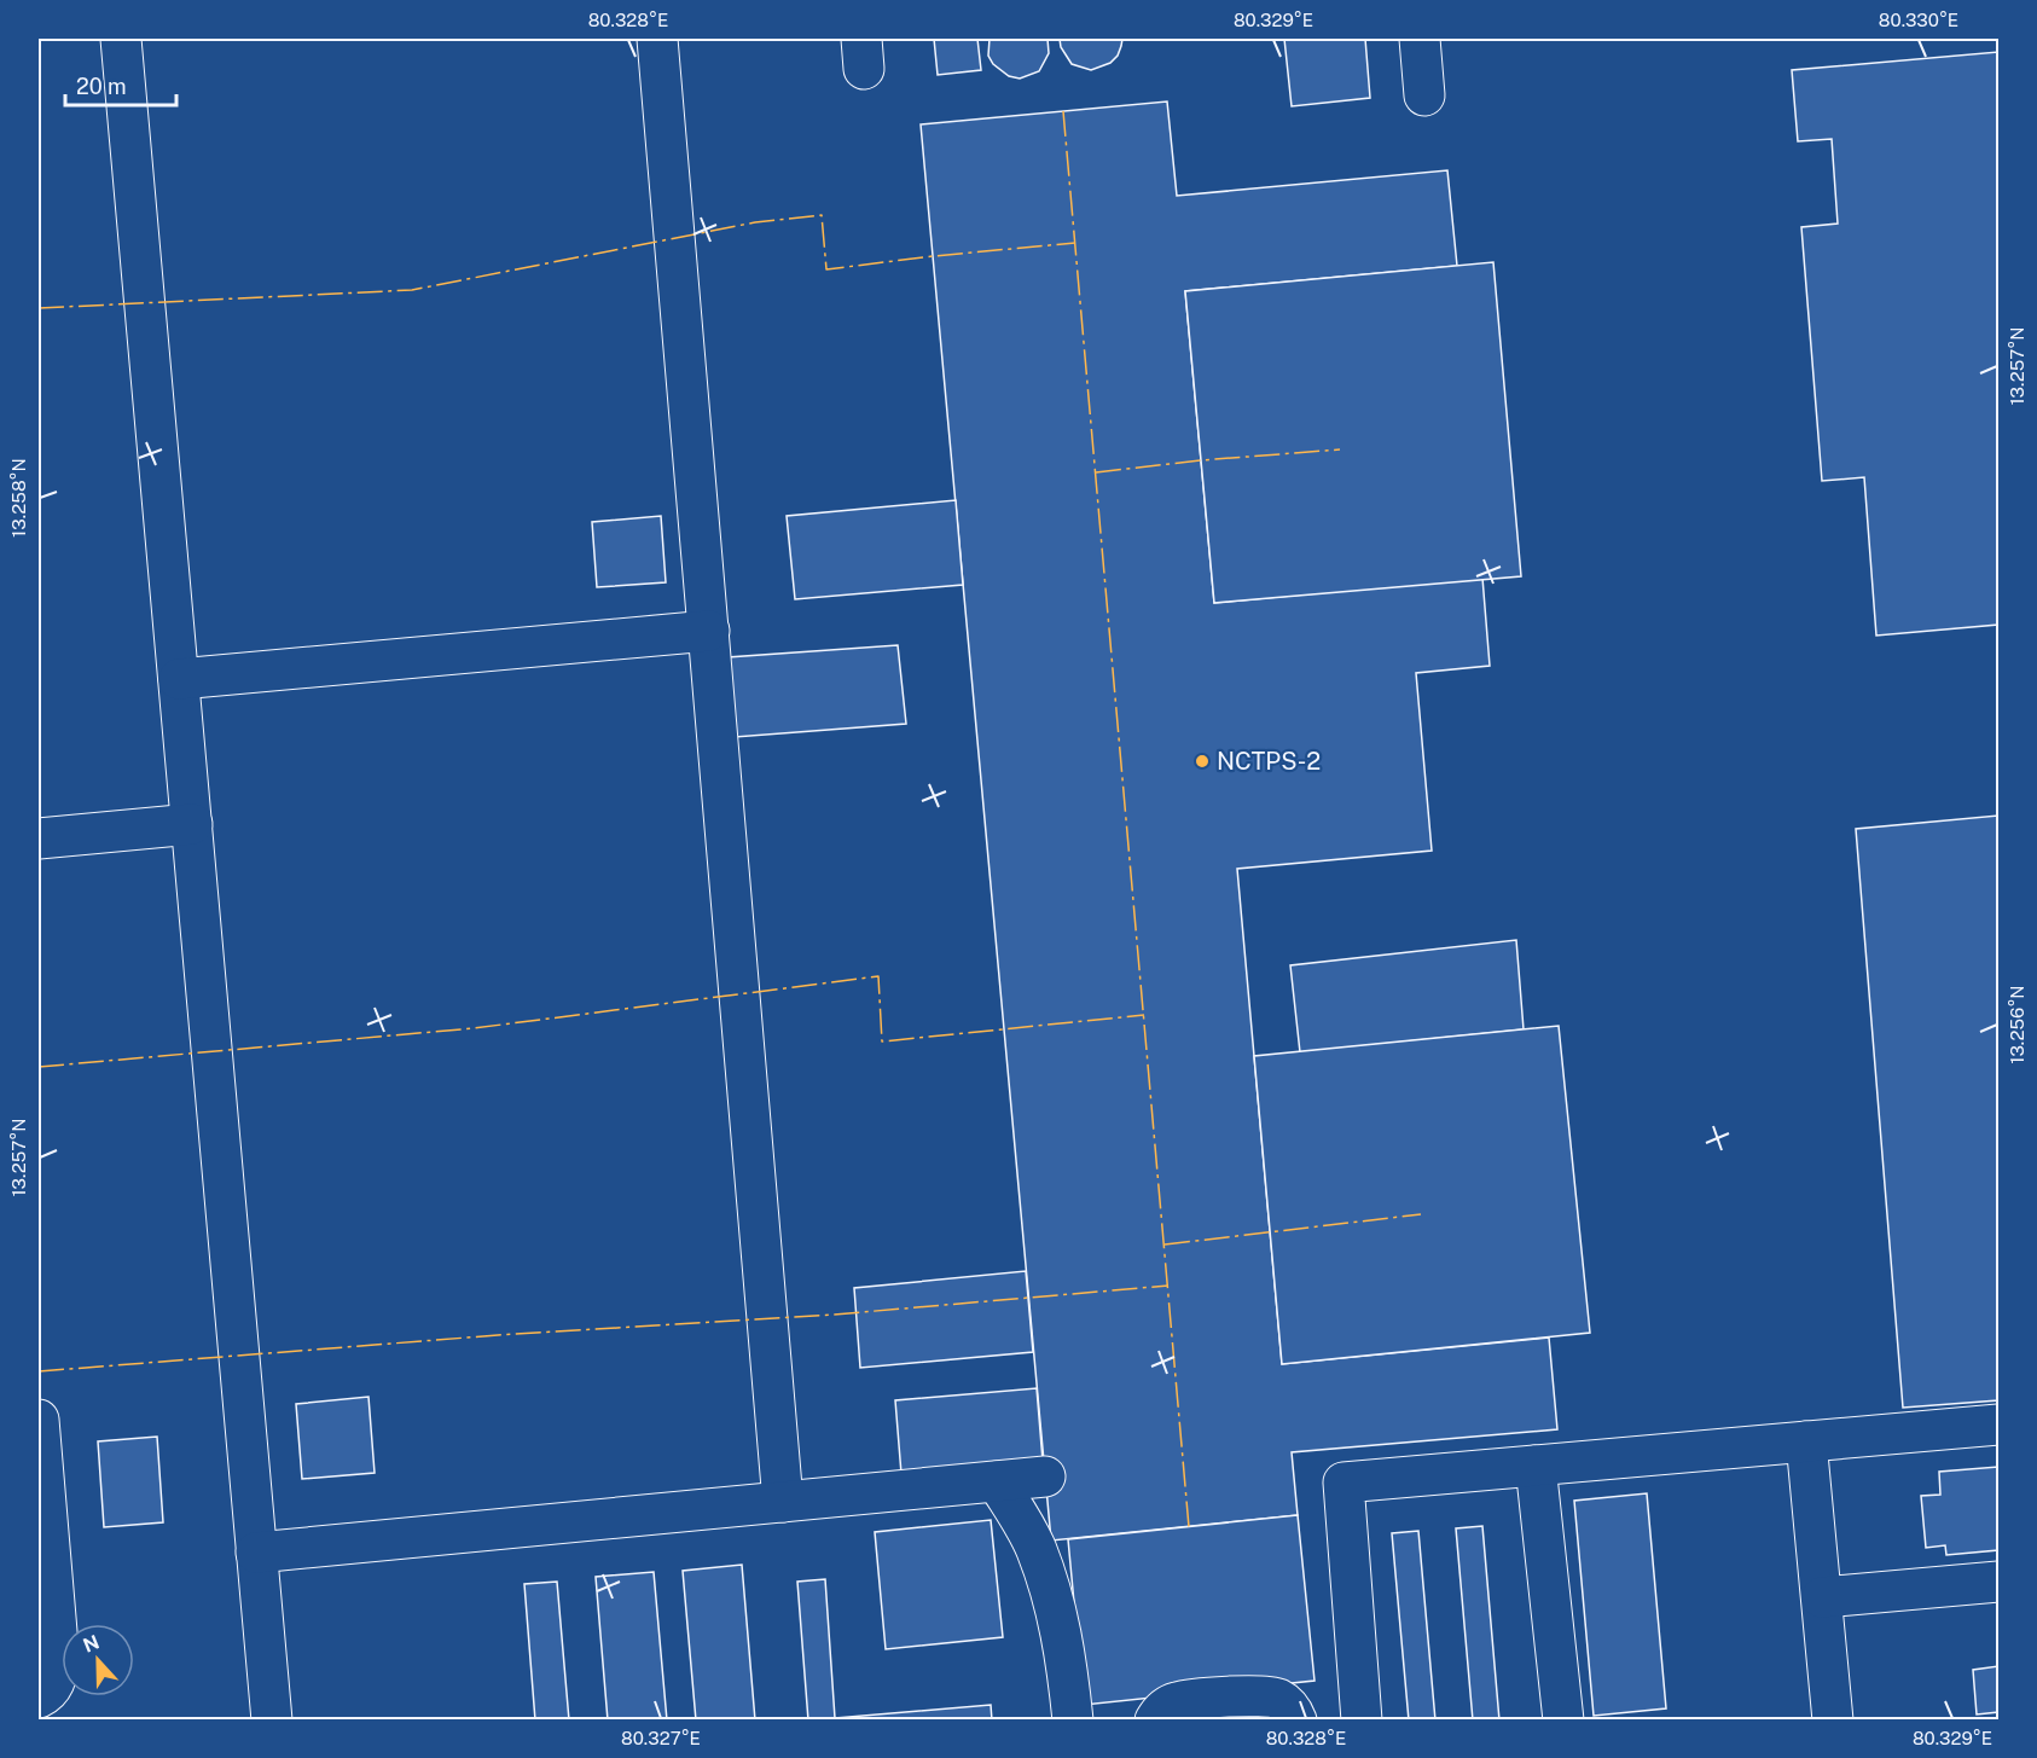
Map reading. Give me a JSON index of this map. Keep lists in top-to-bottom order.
{
  "places": ["NCTPS-2"],
  "scale_bar": "20 m",
  "north": "top",
  "coordinates": [
    "80.328°E",
    "80.329°E",
    "80.330°E",
    "13.257°N",
    "13.258°N",
    "13.256°N",
    "80.327°E"
  ]
}
